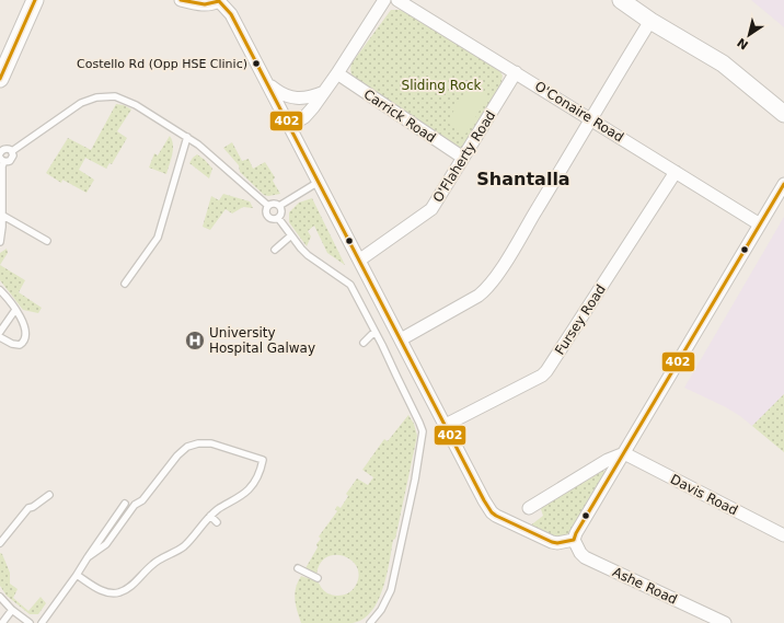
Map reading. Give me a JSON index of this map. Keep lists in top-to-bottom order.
{
  "streets": {
    "street": [
      "O'Conaire Road",
      "Carrick Road",
      "O'Flaherty Road",
      "Fursey Road",
      "Davis Road",
      "Ashe Road"
    ]
  },
  "crossings": [
    ["O'Conaire Road", "O'Flaherty Road"],
    ["O'Conaire Road", "Fursey Road"],
    ["Carrick Road", "O'Flaherty Road"]
  ],
  "districts": ["Shantalla"],
  "parks": ["Sliding Rock"],
  "places": {
    "other": ["Costello Rd (Opp HSE Clinic)"],
    "hospital": ["University Hospital Galway"]
  },
  "lines": ["transit line 402"],
  "north": "bottom left"
}
